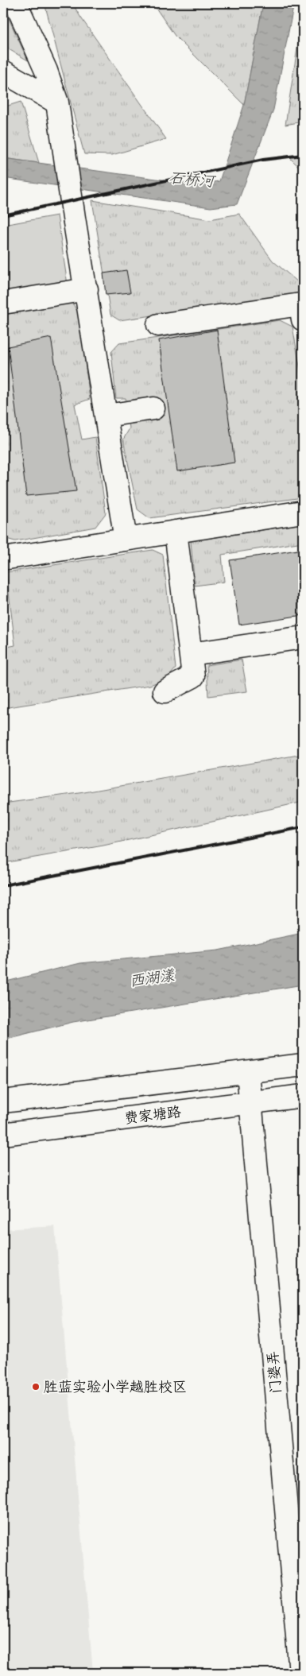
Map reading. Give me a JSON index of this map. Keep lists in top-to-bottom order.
{
  "streets": {
    "street": ["费家塘路", "门婆弄"]
  },
  "crossings": [
    ["费家塘路", "门婆弄"]
  ],
  "water": ["石桥河", "西湖漾"],
  "places": ["胜蓝实验小学越胜校区"]
}
